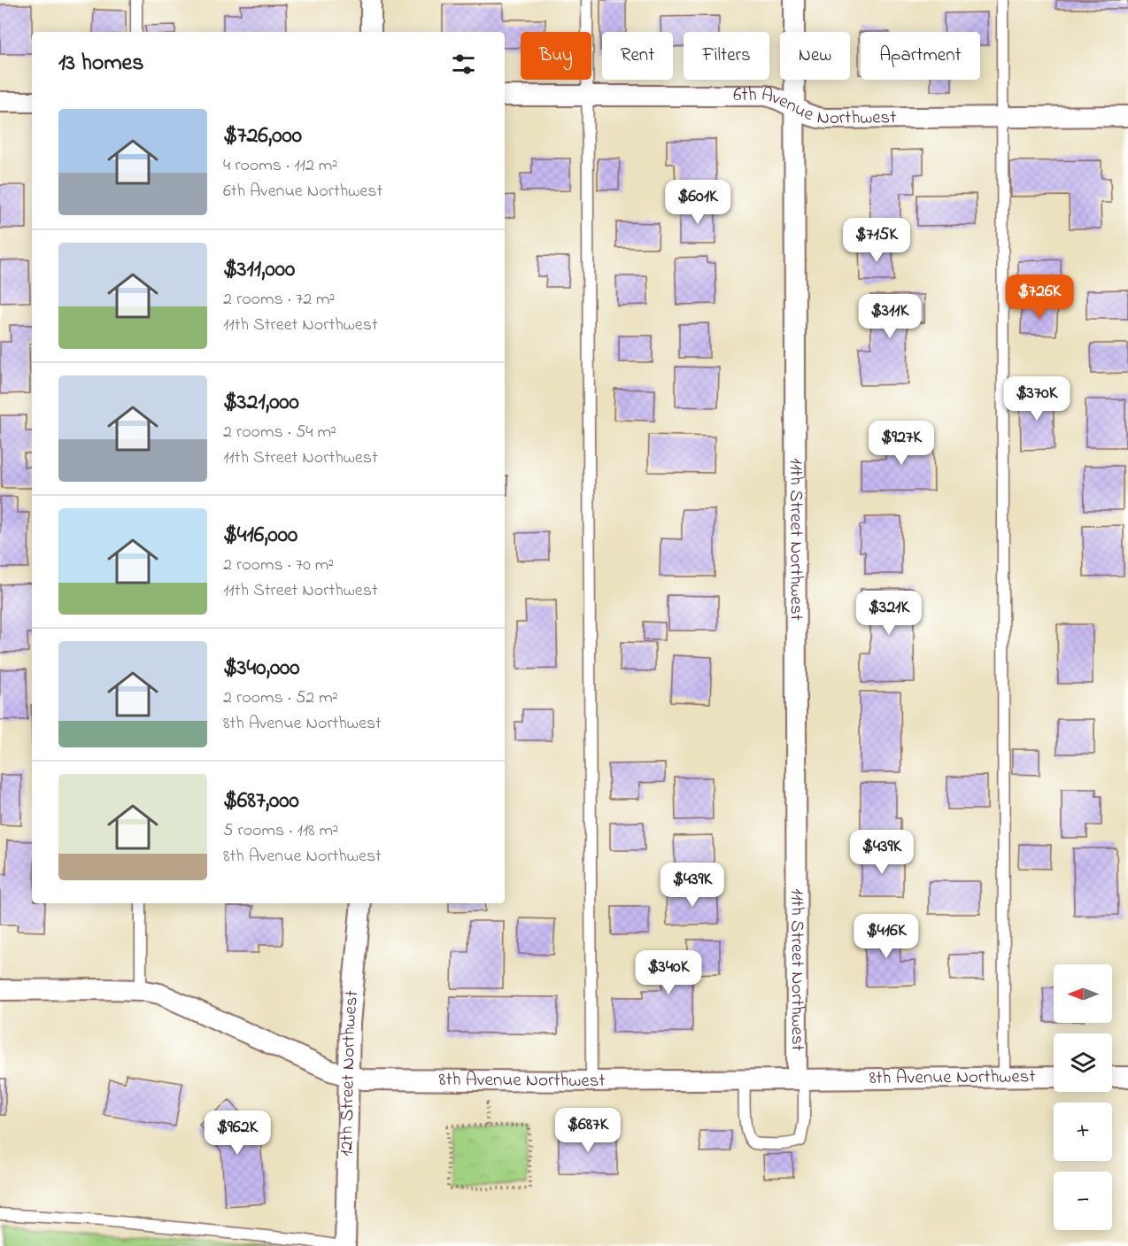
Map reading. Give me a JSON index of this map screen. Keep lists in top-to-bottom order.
{
  "streets": {
    "street": [
      "6th Avenue Northwest",
      "11th Street Northwest",
      "12th Street Northwest",
      "8th Avenue Northwest"
    ]
  },
  "crossings": [
    ["6th Avenue Northwest", "11th Street Northwest"],
    ["11th Street Northwest", "8th Avenue Northwest"],
    ["12th Street Northwest", "8th Avenue Northwest"]
  ],
  "north": "left",
  "page": {
    "chip": [
      "Buy",
      "Rent",
      "Filters",
      "New",
      "Apartment"
    ],
    "heading": "13 homes",
    "list": [
      {
        "name": "$726,000",
        "note": "4 rooms · 112 m² · 6th Avenue Northwest"
      },
      {
        "name": "$311,000",
        "note": "2 rooms · 72 m² · 11th Street Northwest"
      },
      {
        "name": "$321,000",
        "note": "2 rooms · 54 m² · 11th Street Northwest"
      },
      {
        "name": "$416,000",
        "note": "2 rooms · 70 m² · 11th Street Northwest"
      },
      {
        "name": "$340,000",
        "note": "2 rooms · 52 m² · 8th Avenue Northwest"
      },
      {
        "name": "$687,000",
        "note": "5 rooms · 118 m² · 8th Avenue Northwest"
      }
    ],
    "price": [
      "$601K",
      "$715K",
      "$726K",
      "$311K",
      "$370K",
      "$927K",
      "$321K",
      "$439K",
      "$439K",
      "$416K",
      "$340K",
      "$687K",
      "$962K"
    ],
    "map_buttons": ["+", "−"]
  }
}
